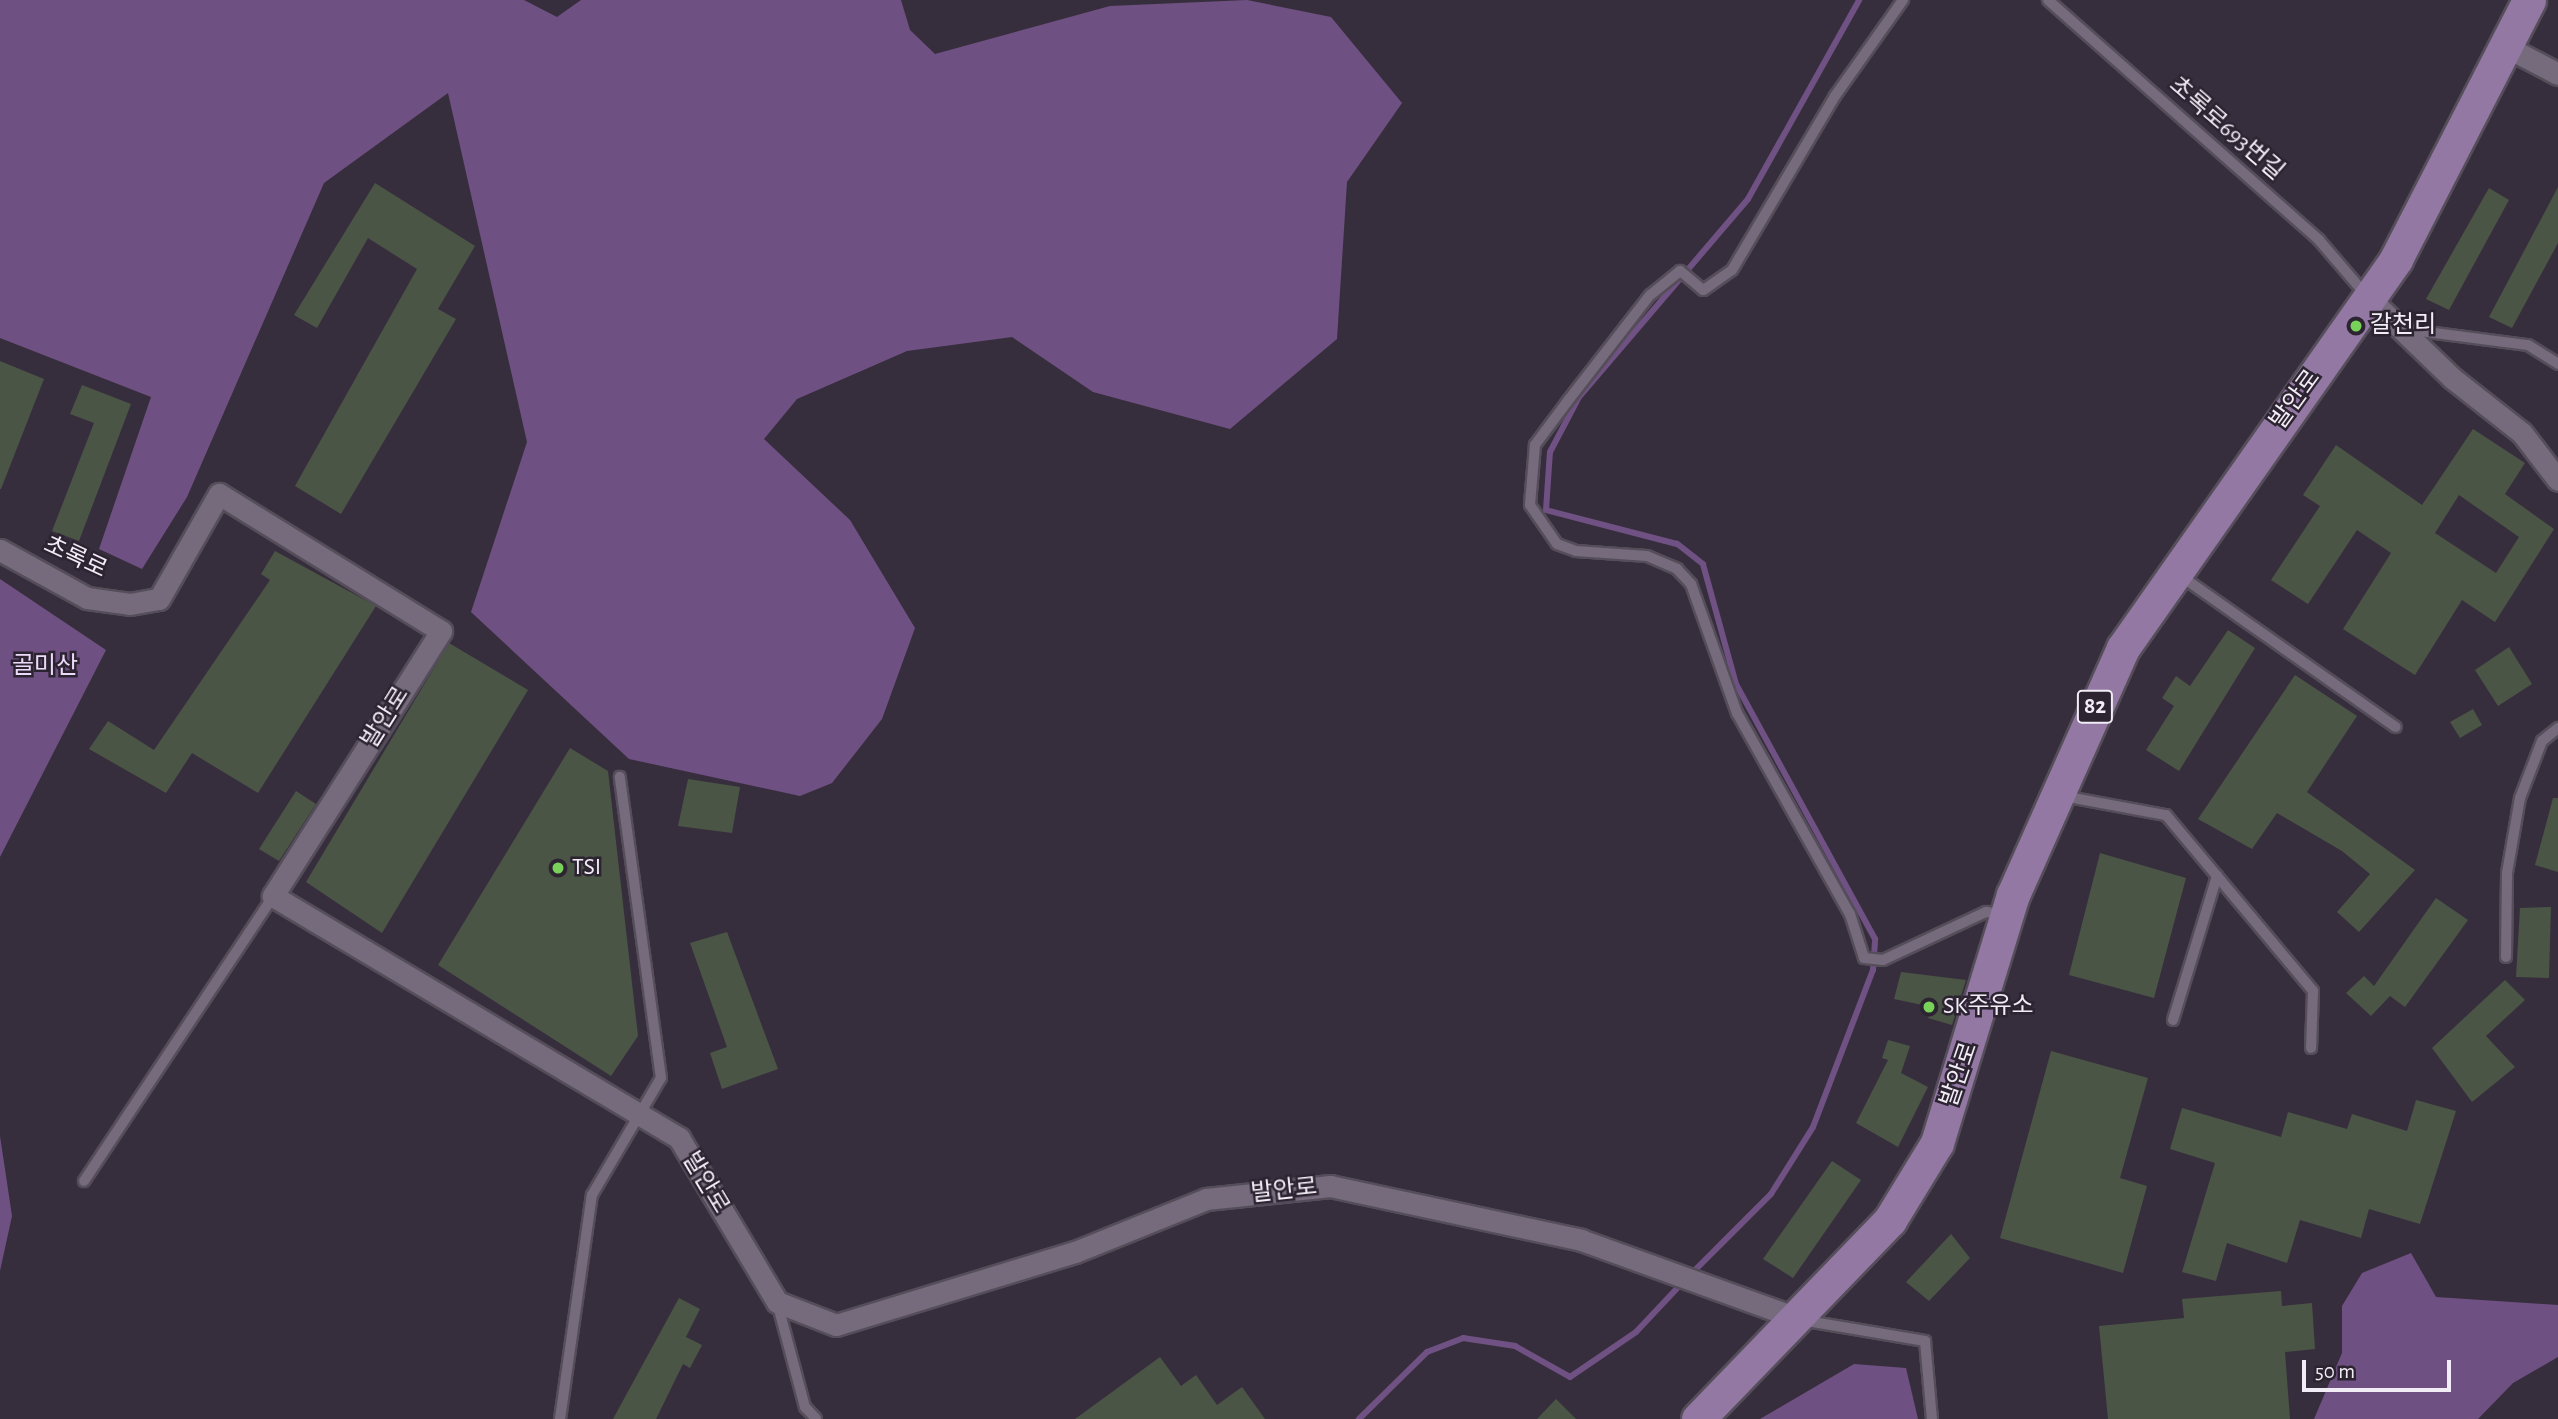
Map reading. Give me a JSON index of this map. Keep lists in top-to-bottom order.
{
  "streets": {
    "main road": ["발안로", "82"],
    "street": ["초록로"],
    "lane": ["초록로693번길"]
  },
  "crossings": [
    ["초록로693번길", "발안로"],
    ["발안로", "초록로"]
  ],
  "parks": ["골미산"],
  "places": ["갈천리", "TSI", "SK주유소"],
  "scale_bar": "50 m"
}
